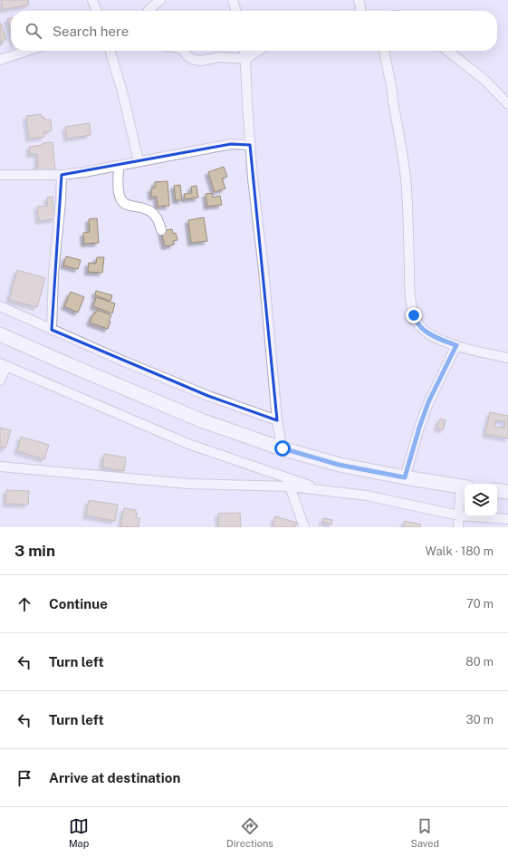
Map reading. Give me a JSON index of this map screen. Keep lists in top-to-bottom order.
{
  "page": {
    "search": "Search here",
    "heading": ["3 min", "Walk · 180 m"],
    "list": [
      ["Continue", "70 m"],
      ["Turn left", "80 m"],
      ["Turn left", "30 m"],
      "Arrive at destination"
    ],
    "nav": ["Map", "Directions", "Saved"]
  }
}
